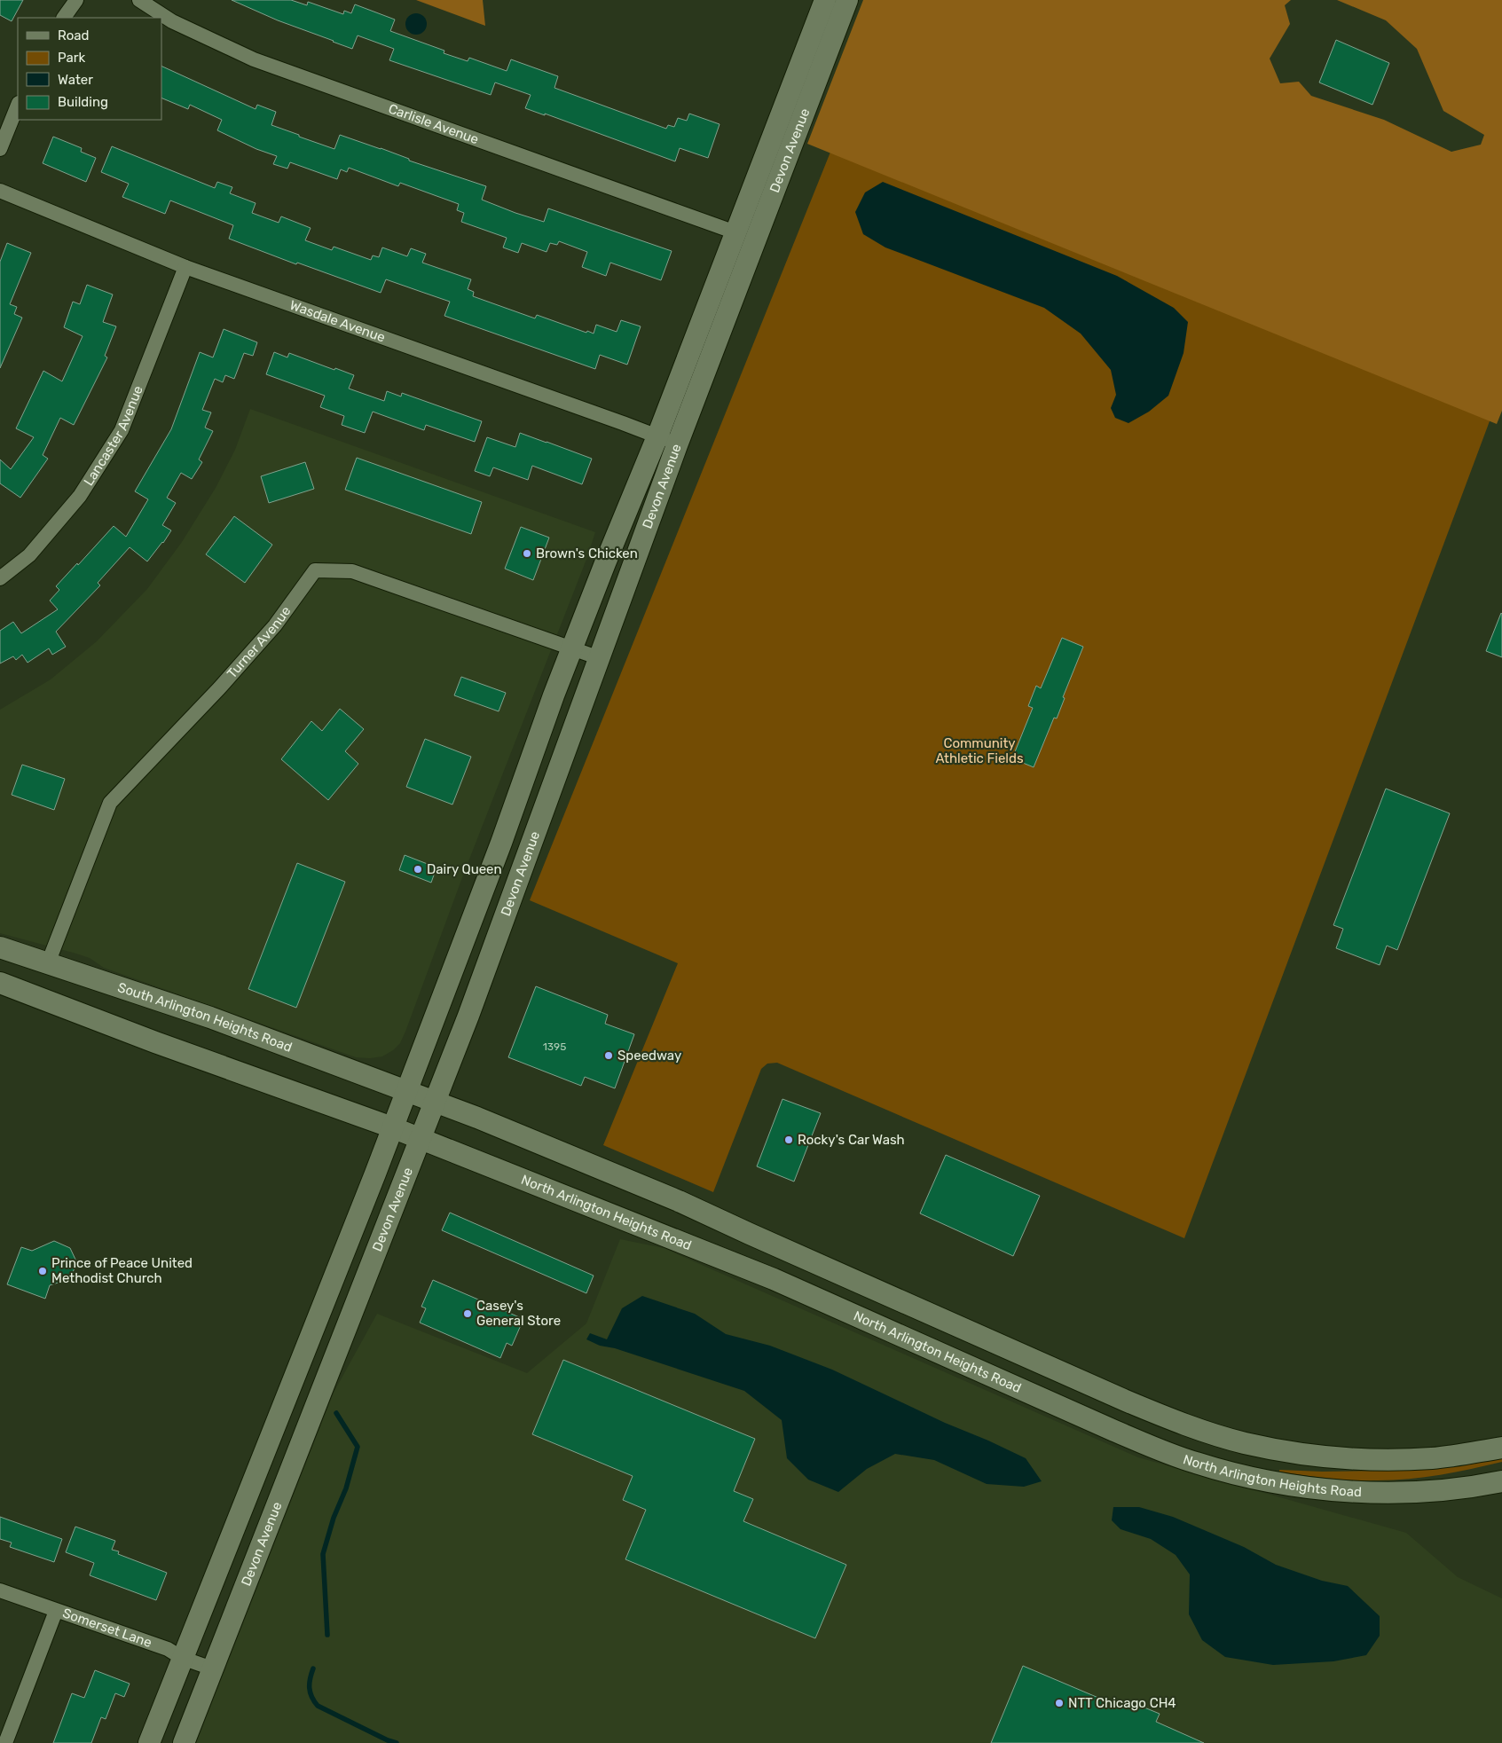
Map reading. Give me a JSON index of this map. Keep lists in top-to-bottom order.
{
  "streets": {
    "main road": ["Devon Avenue", "South Arlington Heights Road", "North Arlington Heights Road"],
    "street": [
      "Carlisle Avenue",
      "Wasdale Avenue",
      "Lancaster Avenue",
      "Turner Avenue",
      "Somerset Lane"
    ]
  },
  "crossings": [
    ["Carlisle Avenue", "Devon Avenue"],
    ["Devon Avenue", "Wasdale Avenue"],
    ["Devon Avenue", "Turner Avenue"],
    ["Devon Avenue", "South Arlington Heights Road"],
    ["Devon Avenue", "North Arlington Heights Road"],
    ["Devon Avenue", "Somerset Lane"],
    ["Wasdale Avenue", "Lancaster Avenue"],
    ["Turner Avenue", "South Arlington Heights Road"],
    ["South Arlington Heights Road", "North Arlington Heights Road"]
  ],
  "parks": ["Community Athletic Fields"],
  "places": [
    "Brown's Chicken",
    "Dairy Queen",
    "Speedway",
    "Rocky's Car Wash",
    "Prince of Peace United Methodist Church",
    "Casey's General Store",
    "NTT Chicago CH4"
  ],
  "house_numbers": ["1395"],
  "legend": [
    "Road",
    "Park",
    "Water",
    "Building"
  ]
}
